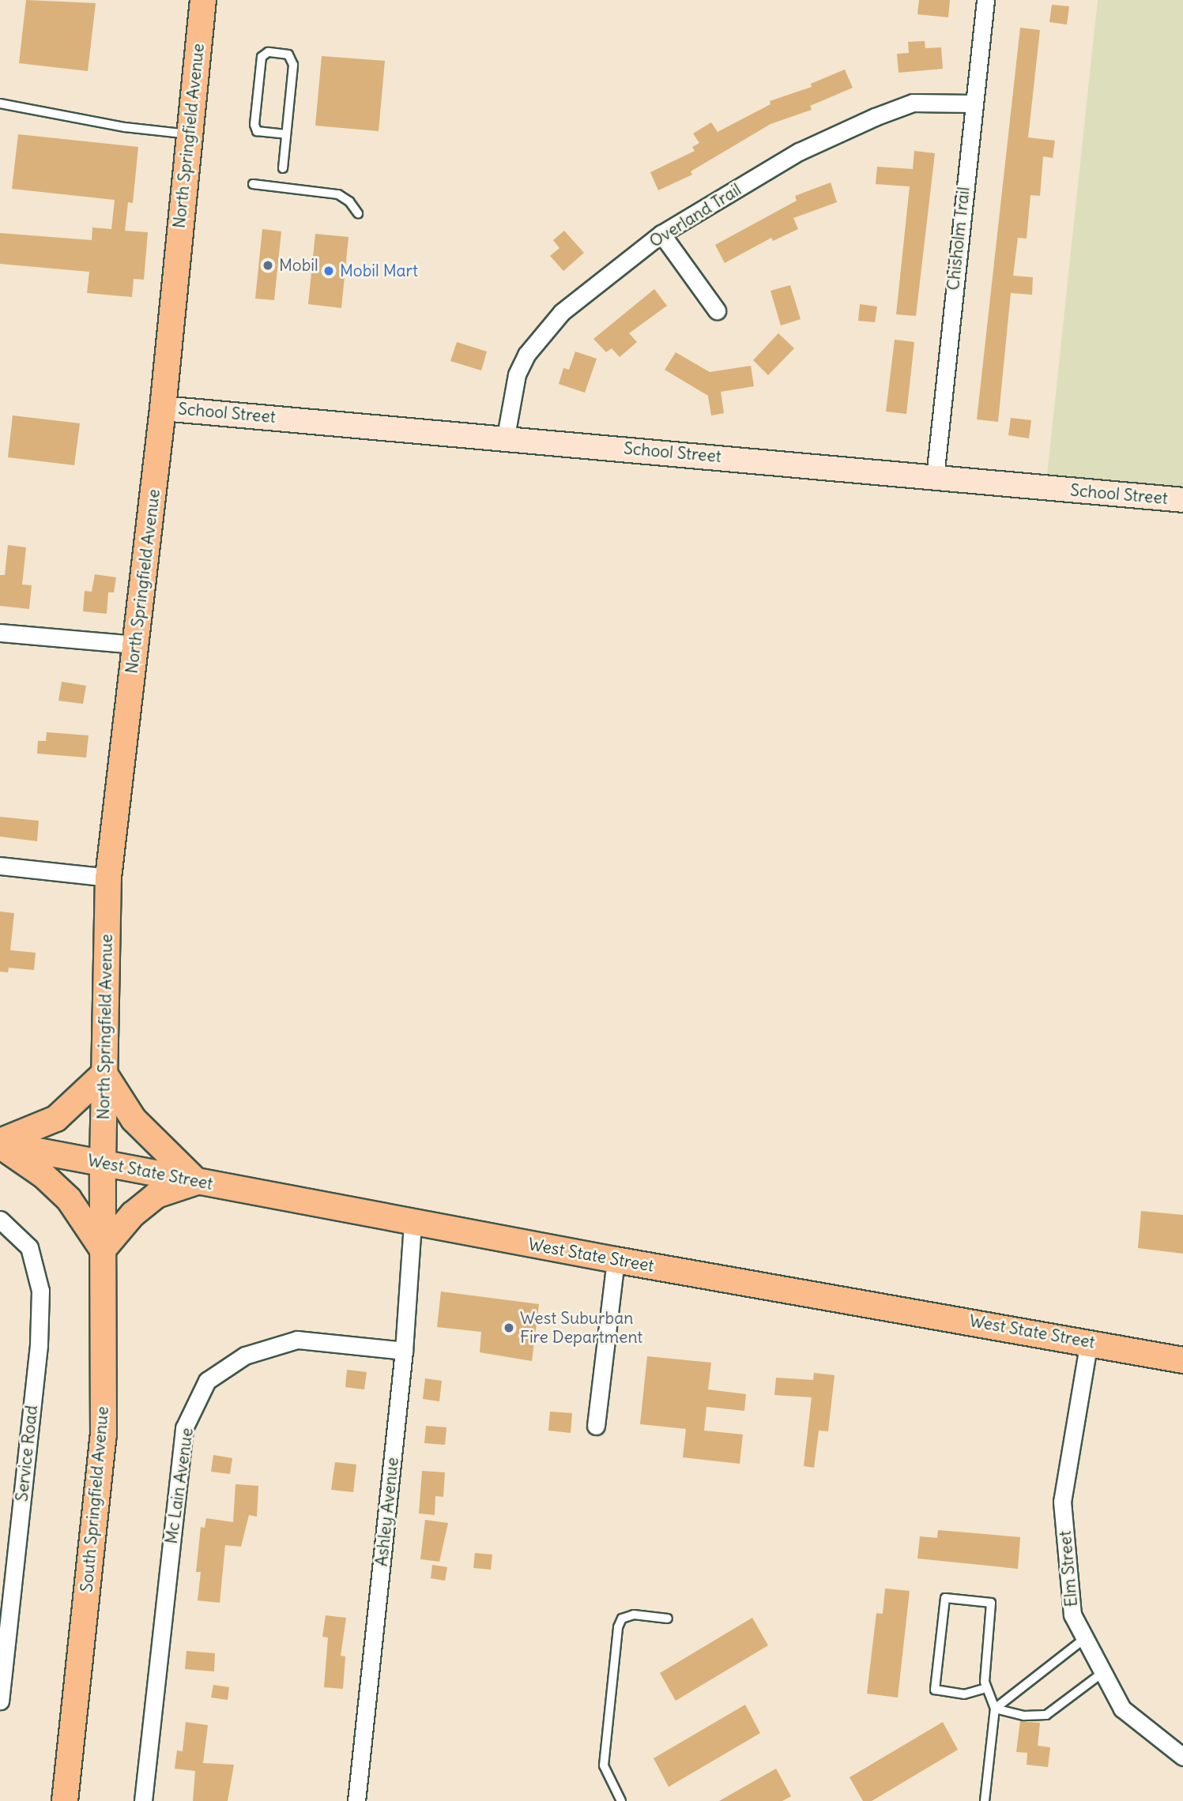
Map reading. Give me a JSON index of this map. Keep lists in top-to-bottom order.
{
  "streets": {
    "main road": [
      "North Springfield Avenue",
      "School Street",
      "West State Street",
      "South Springfield Avenue"
    ],
    "street": [
      "Overland Trail",
      "Chisholm Trail",
      "Service Road",
      "Mc Lain Avenue",
      "Ashley Avenue",
      "Elm Street"
    ]
  },
  "crossings": [
    ["North Springfield Avenue", "School Street"],
    ["North Springfield Avenue", "West State Street"],
    ["North Springfield Avenue", "South Springfield Avenue"],
    ["Overland Trail", "Chisholm Trail"],
    ["Overland Trail", "School Street"],
    ["Chisholm Trail", "School Street"],
    ["West State Street", "South Springfield Avenue"],
    ["West State Street", "Ashley Avenue"],
    ["West State Street", "Elm Street"],
    ["Mc Lain Avenue", "Ashley Avenue"]
  ],
  "places": ["Mobil", "Mobil Mart", "West Suburban Fire Department"]
}
